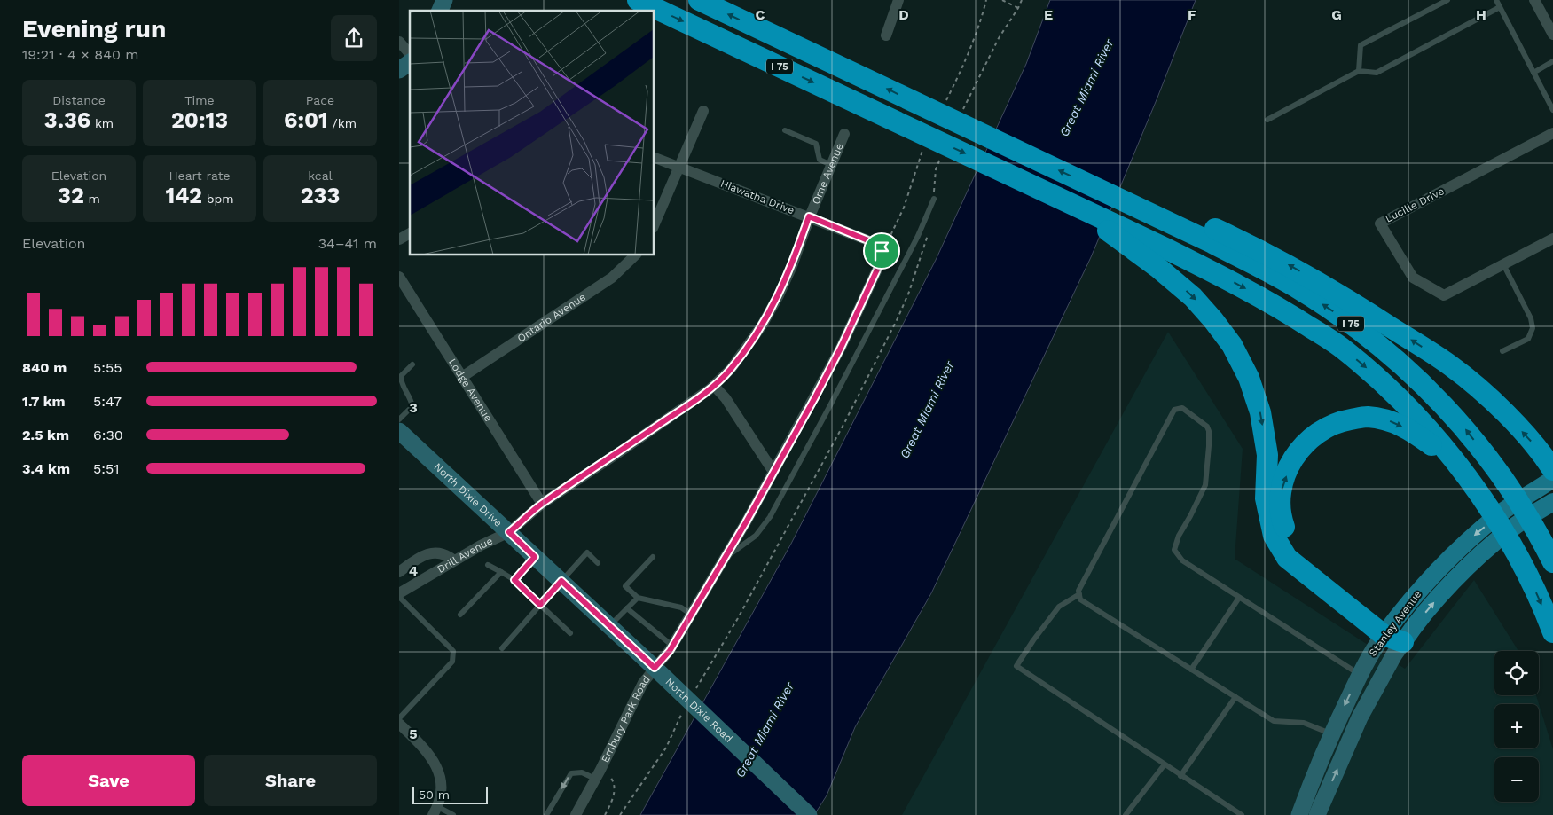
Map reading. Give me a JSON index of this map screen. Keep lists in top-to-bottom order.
{
  "streets": {
    "highway": ["I 75"],
    "main road": ["North Dixie Drive", "Stanley Avenue", "North Dixie Road"],
    "street": [
      "Ome Avenue",
      "Hiawatha Drive",
      "Lucille Drive",
      "Ontario Avenue",
      "Lodge Avenue",
      "Drill Avenue",
      "Embury Park Road"
    ]
  },
  "crossings": [
    ["Ome Avenue", "Hiawatha Drive"],
    ["Ome Avenue", "Lodge Avenue"],
    ["Ome Avenue", "North Dixie Drive"],
    ["Ome Avenue", "Drill Avenue"],
    ["Hiawatha Drive", "Embury Park Road"],
    ["Ontario Avenue", "Lodge Avenue"],
    ["North Dixie Drive", "Drill Avenue"],
    ["North Dixie Drive", "North Dixie Road"],
    ["North Dixie Drive", "Embury Park Road"],
    ["North Dixie Road", "Embury Park Road"]
  ],
  "water": ["Great Miami River"],
  "scale_bar": "50 m",
  "page": {
    "heading": ["Evening run", "19:21 · 4 × 840 m"],
    "stats": [
      ["Distance", "3.36 km"],
      ["Time", "20:13"],
      ["Pace", "6:01 /km"],
      ["Elevation", "32 m"],
      ["Heart rate", "142 bpm"],
      ["kcal", "233"]
    ],
    "chart": ["Elevation", "34–41 m"],
    "list": [
      {
        "name": "840 m",
        "note": "5:55"
      },
      {
        "name": "1.7 km",
        "note": "5:47"
      },
      {
        "name": "2.5 km",
        "note": "6:30"
      },
      {
        "name": "3.4 km",
        "note": "5:51"
      }
    ],
    "map_buttons": ["+", "−"],
    "buttons": ["Save", "Share"],
    "scale": "50 m"
  },
  "grid": {
    "columns": [
      "C",
      "D",
      "E",
      "F",
      "G",
      "H"
    ],
    "rows": ["3", "4", "5"]
  }
}
